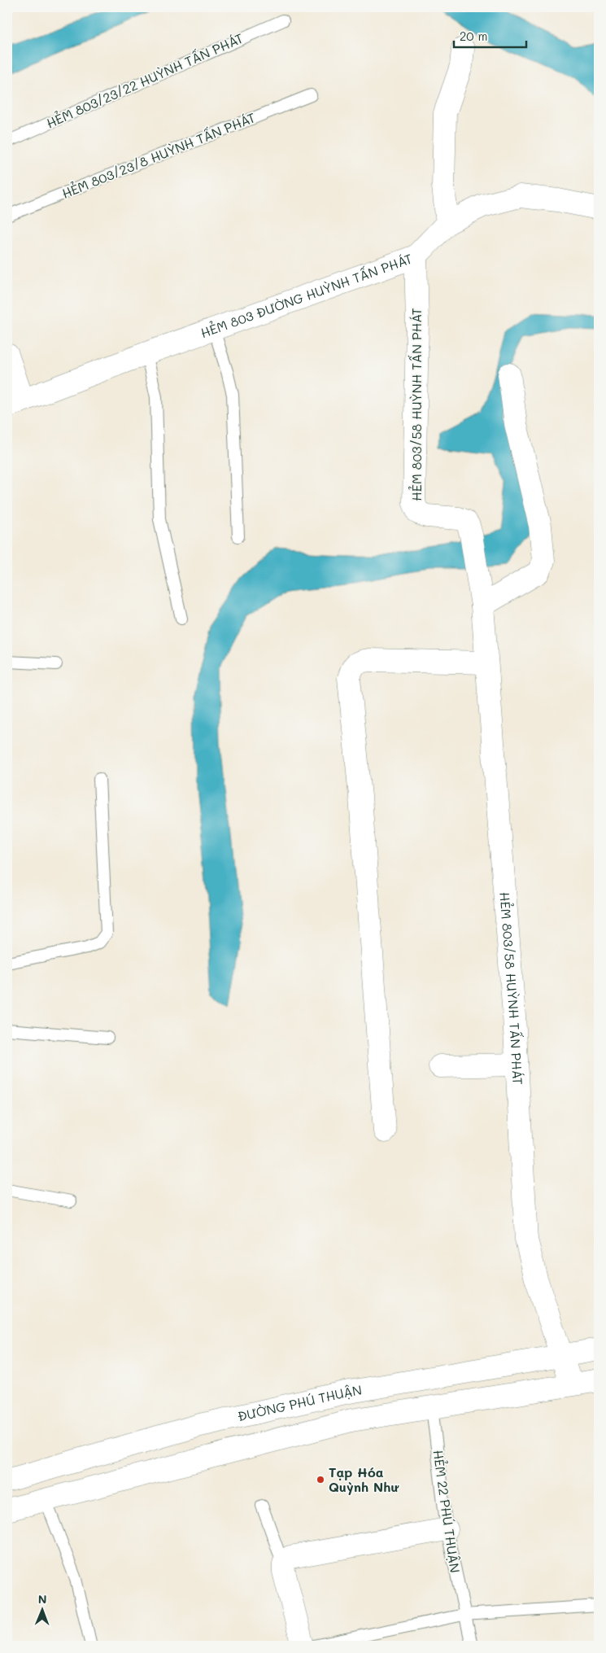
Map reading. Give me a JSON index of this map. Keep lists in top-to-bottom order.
{
  "streets": {
    "street": ["HẺM 803 ĐƯỜNG HUỲNH TẤN PHÁT", "HẺM 803/58 HUỲNH TẤN PHÁT", "ĐƯỜNG PHÚ THUẬN"],
    "lane": ["HẺM 803/23/22 HUỲNH TẤN PHÁT", "HẺM 803/23/8 HUỲNH TẤN PHÁT", "HẺM 22 PHÚ THUẬN"]
  },
  "crossings": [
    ["HẺM 803 ĐƯỜNG HUỲNH TẤN PHÁT", "HẺM 803/58 HUỲNH TẤN PHÁT"],
    ["HẺM 803/58 HUỲNH TẤN PHÁT", "ĐƯỜNG PHÚ THUẬN"],
    ["ĐƯỜNG PHÚ THUẬN", "HẺM 22 PHÚ THUẬN"]
  ],
  "places": ["Tạp Hóa Quỳnh Như"],
  "scale_bar": "20 m",
  "north": "top"
}
